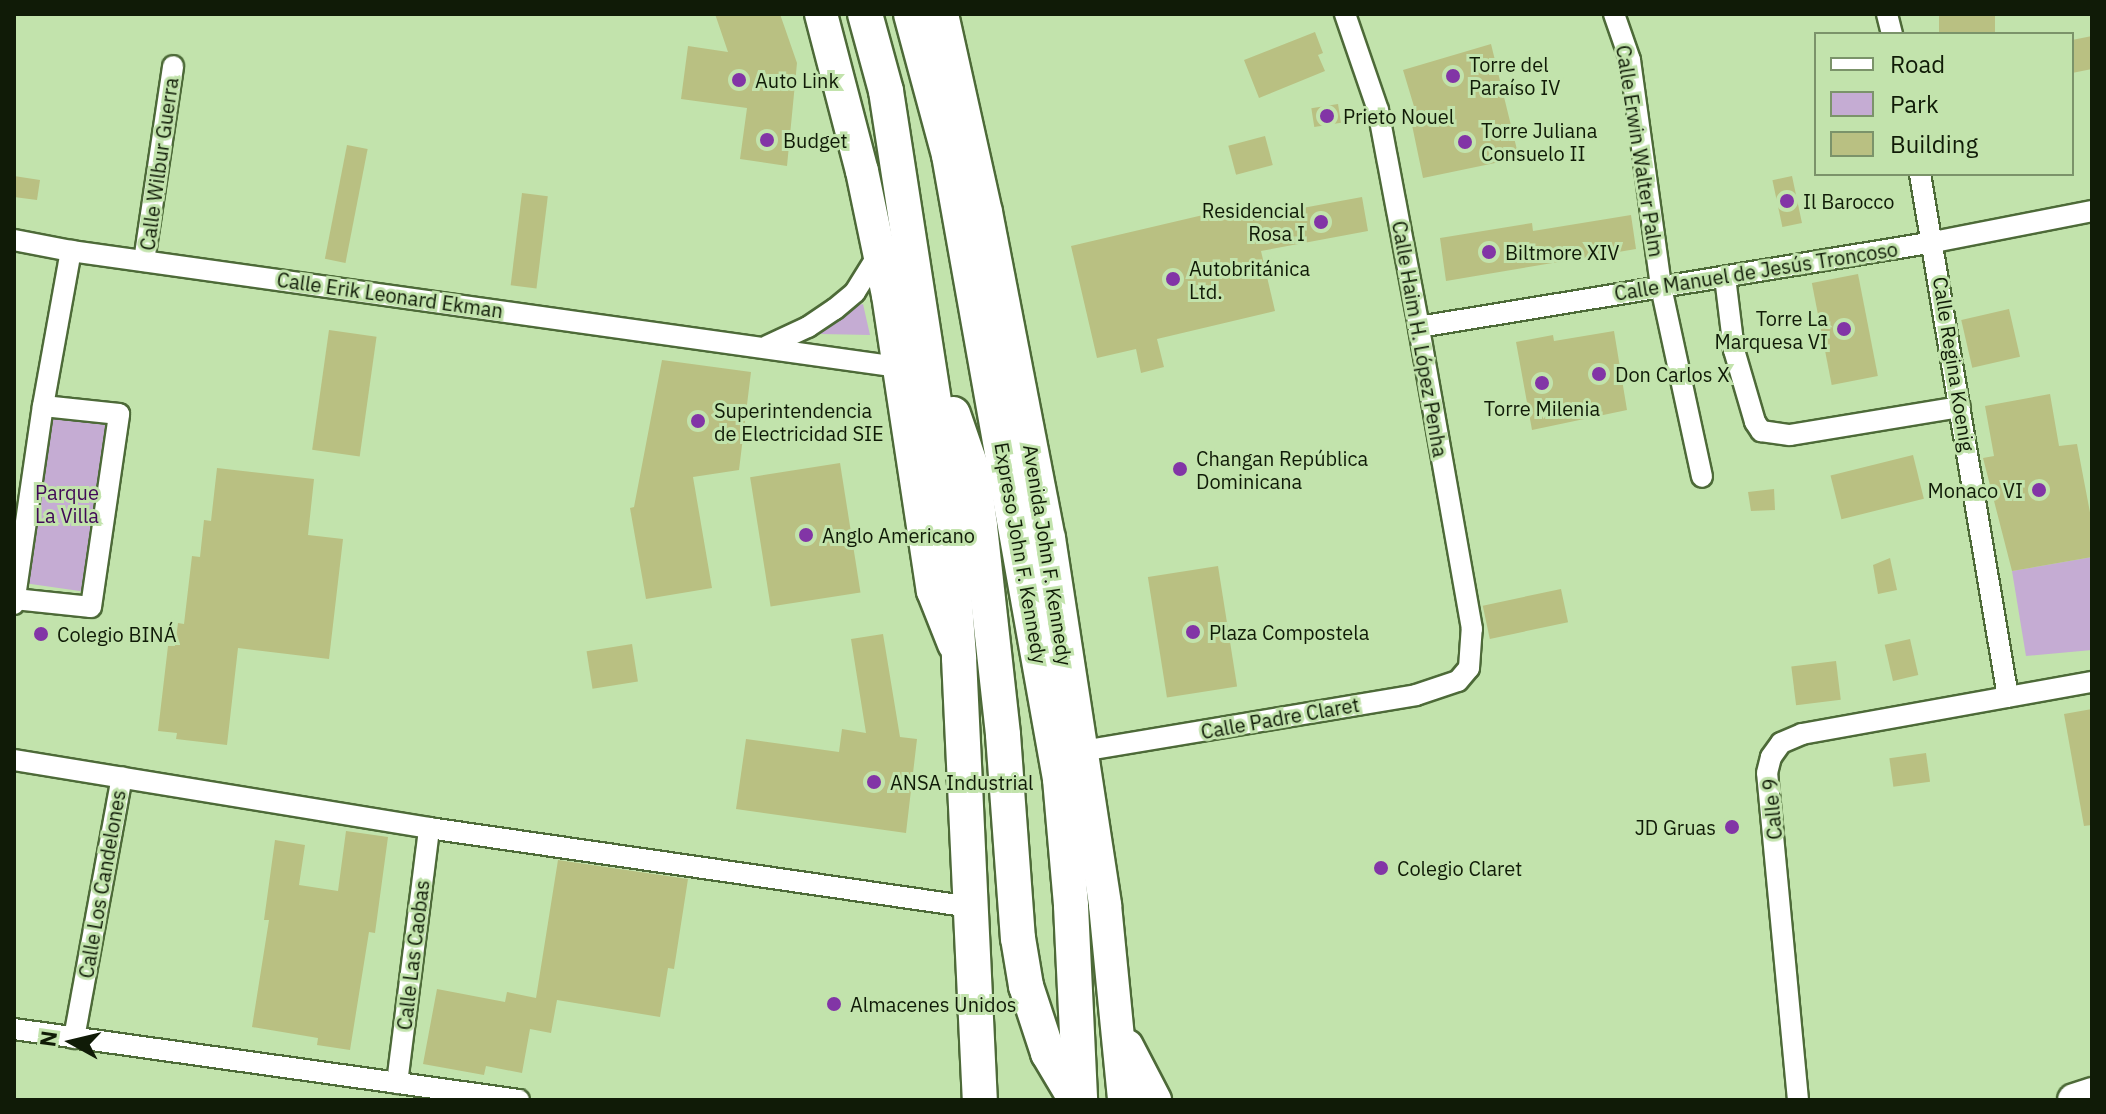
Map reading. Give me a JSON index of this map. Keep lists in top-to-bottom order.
{
  "streets": {
    "highway": ["Expreso John F. Kennedy"],
    "main road": ["Avenida John F. Kennedy"],
    "street": [
      "Calle Erwin Walter Palm",
      "Calle Wilbur Guerra",
      "Calle Manuel de Jesús Troncoso",
      "Calle Erik Leonard Ekman",
      "Calle Haim H. López Penha",
      "Calle Regina Koenig",
      "Calle Padre Claret",
      "Calle 9",
      "Calle Los Candelones",
      "Calle Las Caobas"
    ]
  },
  "crossings": [
    ["Calle Erwin Walter Palm", "Calle Manuel de Jesús Troncoso"],
    ["Calle Wilbur Guerra", "Calle Erik Leonard Ekman"],
    ["Calle Manuel de Jesús Troncoso", "Calle Haim H. López Penha"],
    ["Calle Manuel de Jesús Troncoso", "Calle Regina Koenig"],
    ["Calle Haim H. López Penha", "Calle Padre Claret"],
    ["Calle Regina Koenig", "Calle 9"],
    ["Expreso John F. Kennedy", "Avenida John F. Kennedy"],
    ["Avenida John F. Kennedy", "Calle Padre Claret"]
  ],
  "parks": ["Parque La Villa"],
  "places": [
    "Torre del Paraíso IV",
    "Auto Link",
    "Prieto Nouel",
    "Budget",
    "Torre Juliana Consuelo II",
    "Il Barocco",
    "Residencial Rosa I",
    "Biltmore XIV",
    "Autobritánica Ltd.",
    "Torre La Marquesa VI",
    "Don Carlos X",
    "Torre Milenia",
    "Superintendencia de Electricidad SIE",
    "Changan República Dominicana",
    "Monaco VI",
    "Anglo Americano",
    "Plaza Compostela",
    "Colegio BINÁ",
    "ANSA Industrial",
    "JD Gruas",
    "Colegio Claret",
    "Almacenes Unidos"
  ],
  "legend": ["Road", "Park", "Building"],
  "north": "left"
}
